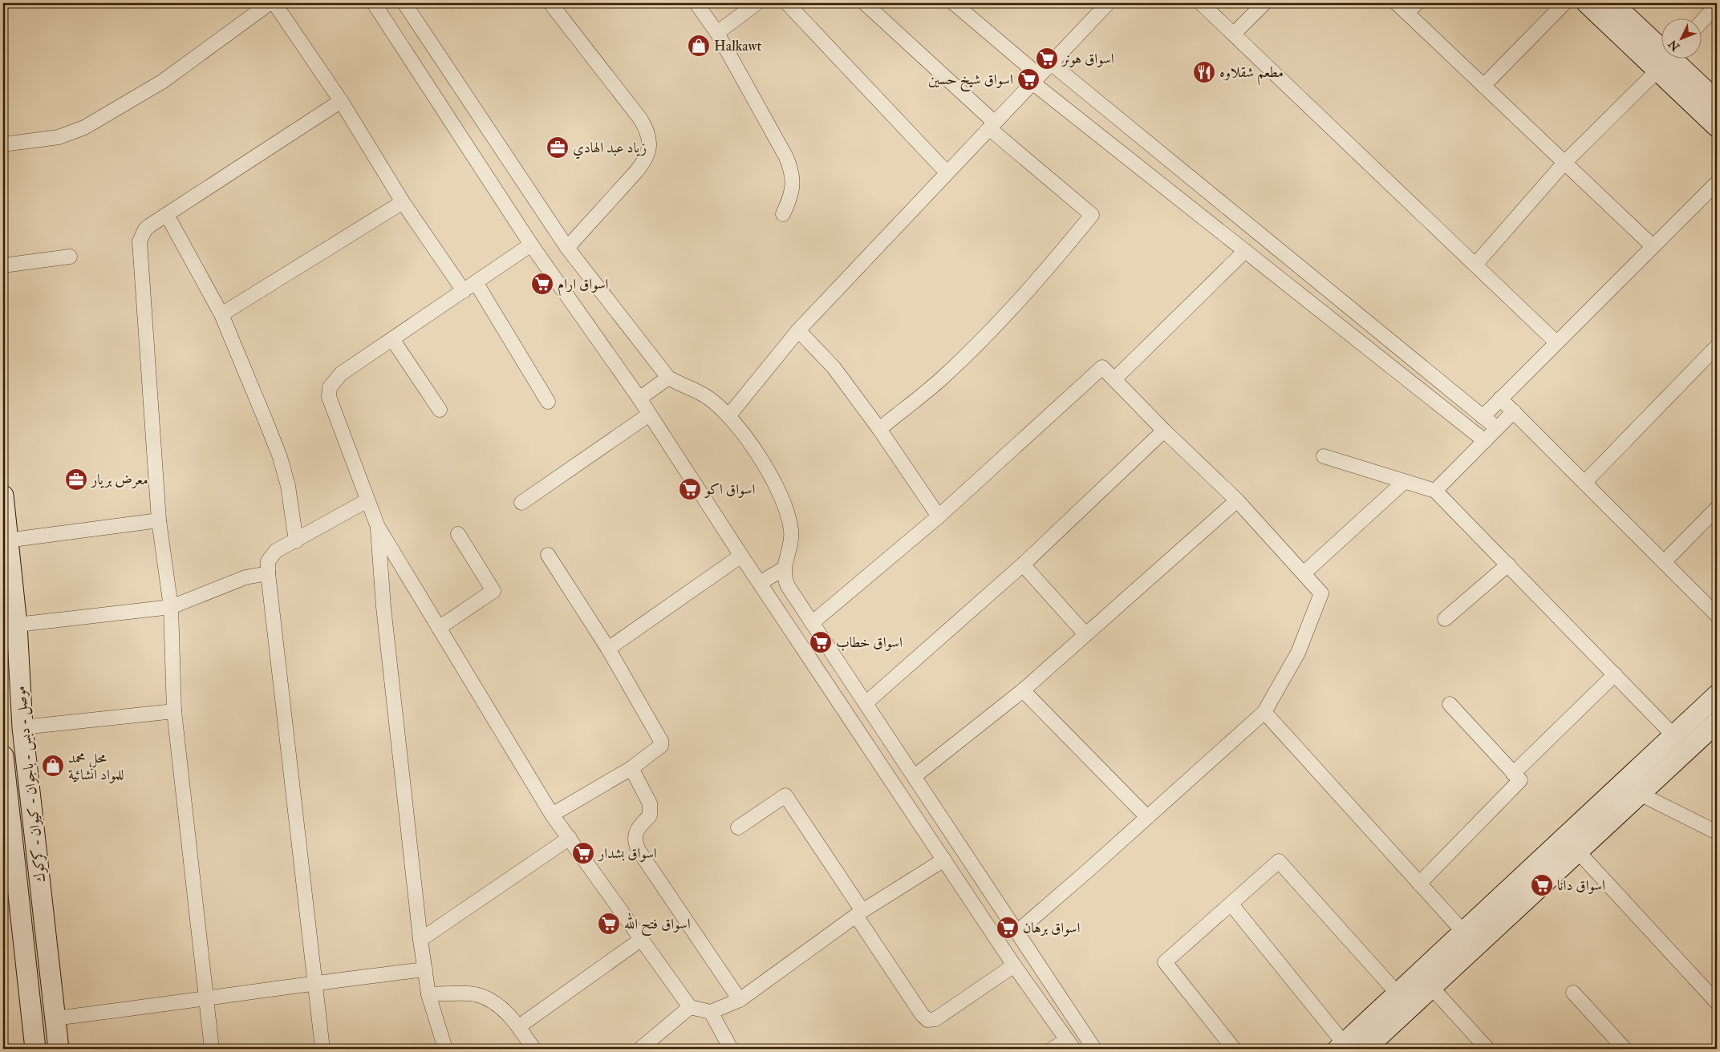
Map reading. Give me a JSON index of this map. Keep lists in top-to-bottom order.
{
  "streets": {
    "street": ["موصل - دبس - باجوان - كيوان - كركوك"]
  },
  "places": {
    "shop": ["Halkawt", "محل محمد للمواد انشائية"],
    "supermarket": [
      "اسواق هونر",
      "اسواق شيخ حسين",
      "اسواق ارام",
      "اسواق اكو",
      "اسواق خطاب",
      "اسواق بشدار",
      "اسواق دانا",
      "اسواق فتح الله",
      "اسواق برهان"
    ],
    "restaurant": ["مطعم شقلاوه"],
    "office": ["زياد عبد الهادي", "معرض بريار"]
  },
  "north": "bottom left"
}
